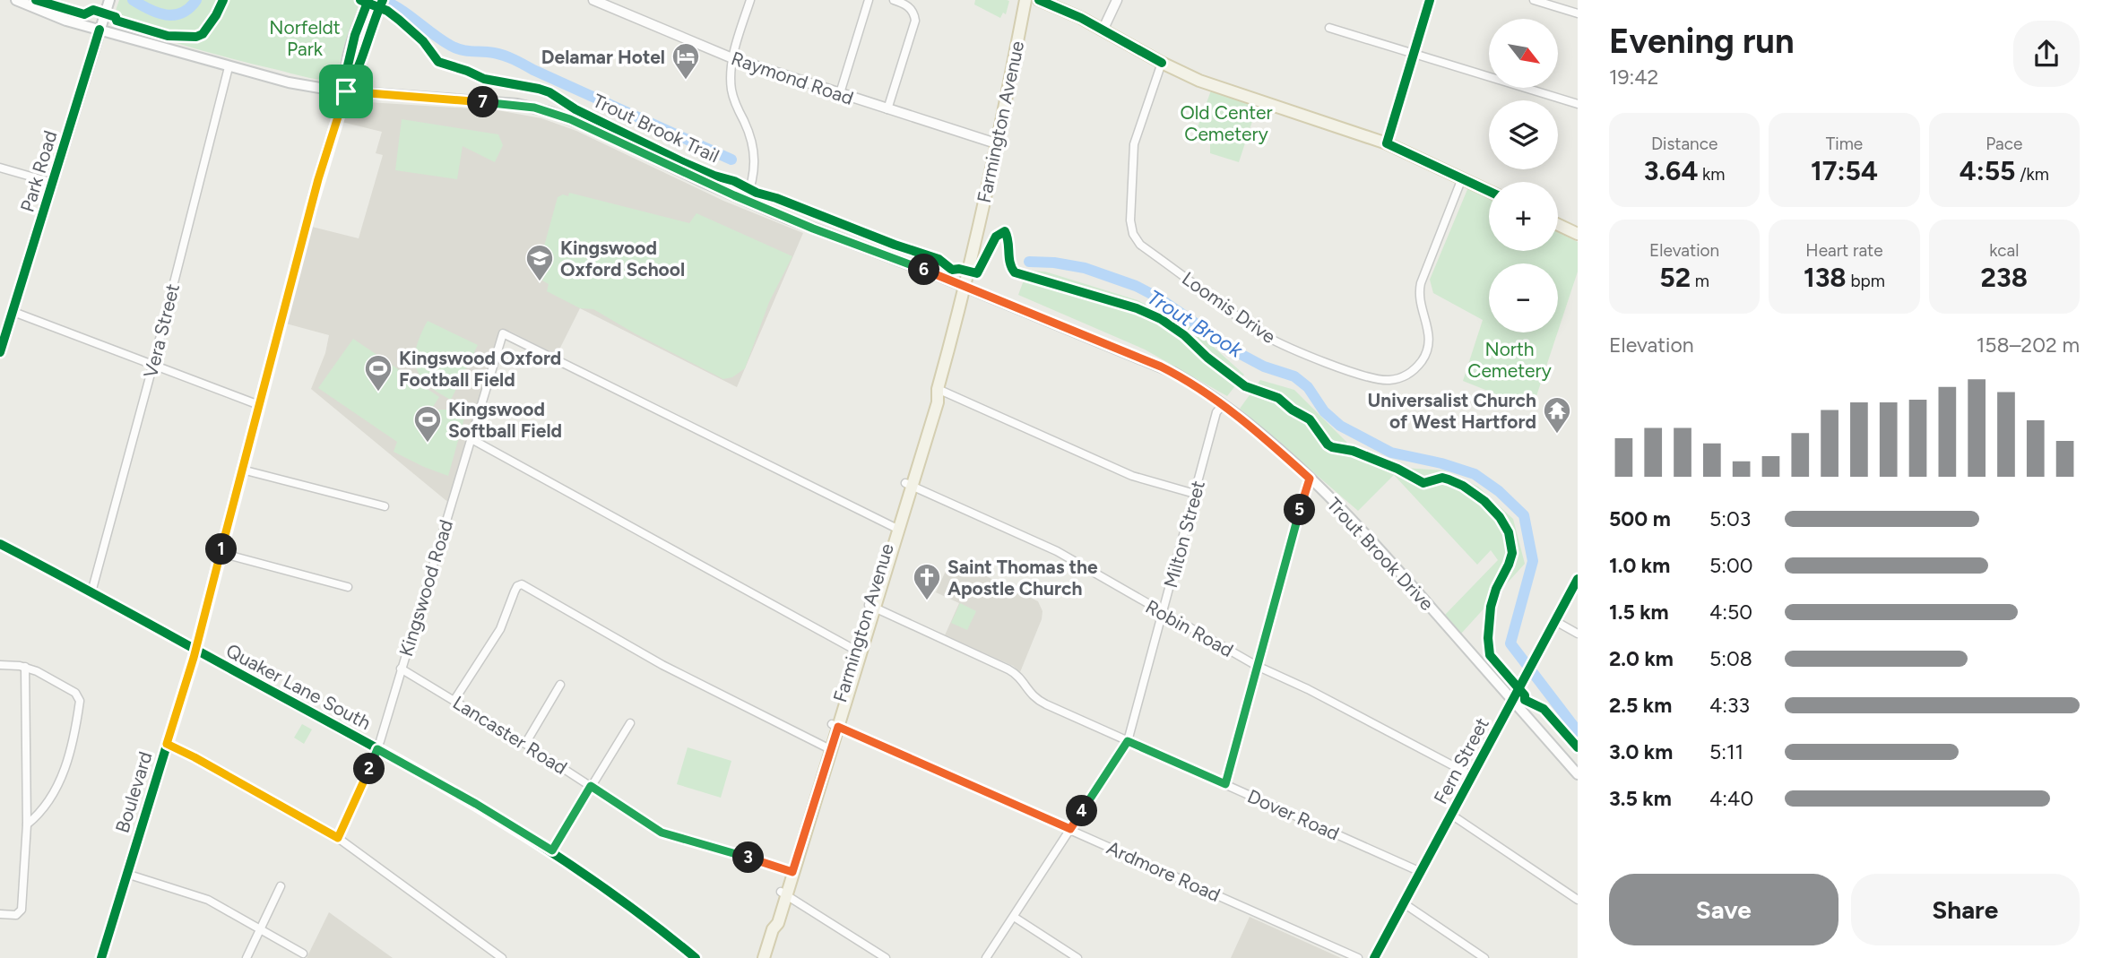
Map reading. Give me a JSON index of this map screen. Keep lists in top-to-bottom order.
{
  "streets": {
    "main road": [
      "Farmington Avenue",
      "Park Road",
      "Trout Brook Drive",
      "Quaker Lane South",
      "Boulevard"
    ],
    "street": [
      "Raymond Road",
      "Loomis Drive",
      "Vera Street",
      "Milton Street",
      "Kingswood Road",
      "Robin Road",
      "Lancaster Road",
      "Fern Street",
      "Dover Road",
      "Ardmore Road"
    ],
    "cycle path": ["Trout Brook Trail"]
  },
  "crossings": [
    ["Raymond Road", "Farmington Avenue"],
    ["Farmington Avenue", "Trout Brook Drive"],
    ["Farmington Avenue", "Kingswood Road"],
    ["Farmington Avenue", "Robin Road"],
    ["Farmington Avenue", "Lancaster Road"],
    ["Farmington Avenue", "Dover Road"],
    ["Farmington Avenue", "Ardmore Road"],
    ["Park Road", "Trout Brook Drive"],
    ["Vera Street", "Trout Brook Drive"],
    ["Vera Street", "Quaker Lane South"],
    ["Milton Street", "Trout Brook Drive"],
    ["Milton Street", "Robin Road"],
    ["Milton Street", "Dover Road"],
    ["Milton Street", "Ardmore Road"],
    ["Trout Brook Drive", "Fern Street"],
    ["Trout Brook Drive", "Boulevard"],
    ["Kingswood Road", "Quaker Lane South"],
    ["Kingswood Road", "Lancaster Road"],
    ["Robin Road", "Fern Street"],
    ["Quaker Lane South", "Boulevard"],
    ["Fern Street", "Dover Road"]
  ],
  "water": ["Trout Brook"],
  "parks": ["Norfeldt Park", "Old Center Cemetery", "North Cemetery"],
  "places": {
    "hotel": ["Delamar Hotel"],
    "school or university": ["Kingswood Oxford School"],
    "sports": ["Kingswood Oxford Football Field", "Kingswood Softball Field"],
    "temple": ["Universalist Church of West Hartford"],
    "church": ["Saint Thomas the Apostle Church"]
  },
  "north": "bottom right",
  "page": {
    "heading": ["Evening run", "19:42"],
    "map_buttons": ["+", "−"],
    "pins": [
      "7",
      "6",
      "5",
      "1",
      "2",
      "4",
      "3"
    ],
    "stats": [
      ["Distance", "3.64 km"],
      ["Time", "17:54"],
      ["Pace", "4:55 /km"],
      ["Elevation", "52 m"],
      ["Heart rate", "138 bpm"],
      ["kcal", "238"]
    ],
    "chart": ["Elevation", "158–202 m"],
    "list": [
      {
        "name": "500 m",
        "note": "5:03"
      },
      {
        "name": "1.0 km",
        "note": "5:00"
      },
      {
        "name": "1.5 km",
        "note": "4:50"
      },
      {
        "name": "2.0 km",
        "note": "5:08"
      },
      {
        "name": "2.5 km",
        "note": "4:33"
      },
      {
        "name": "3.0 km",
        "note": "5:11"
      },
      {
        "name": "3.5 km",
        "note": "4:40"
      }
    ],
    "buttons": ["Save", "Share"]
  }
}
